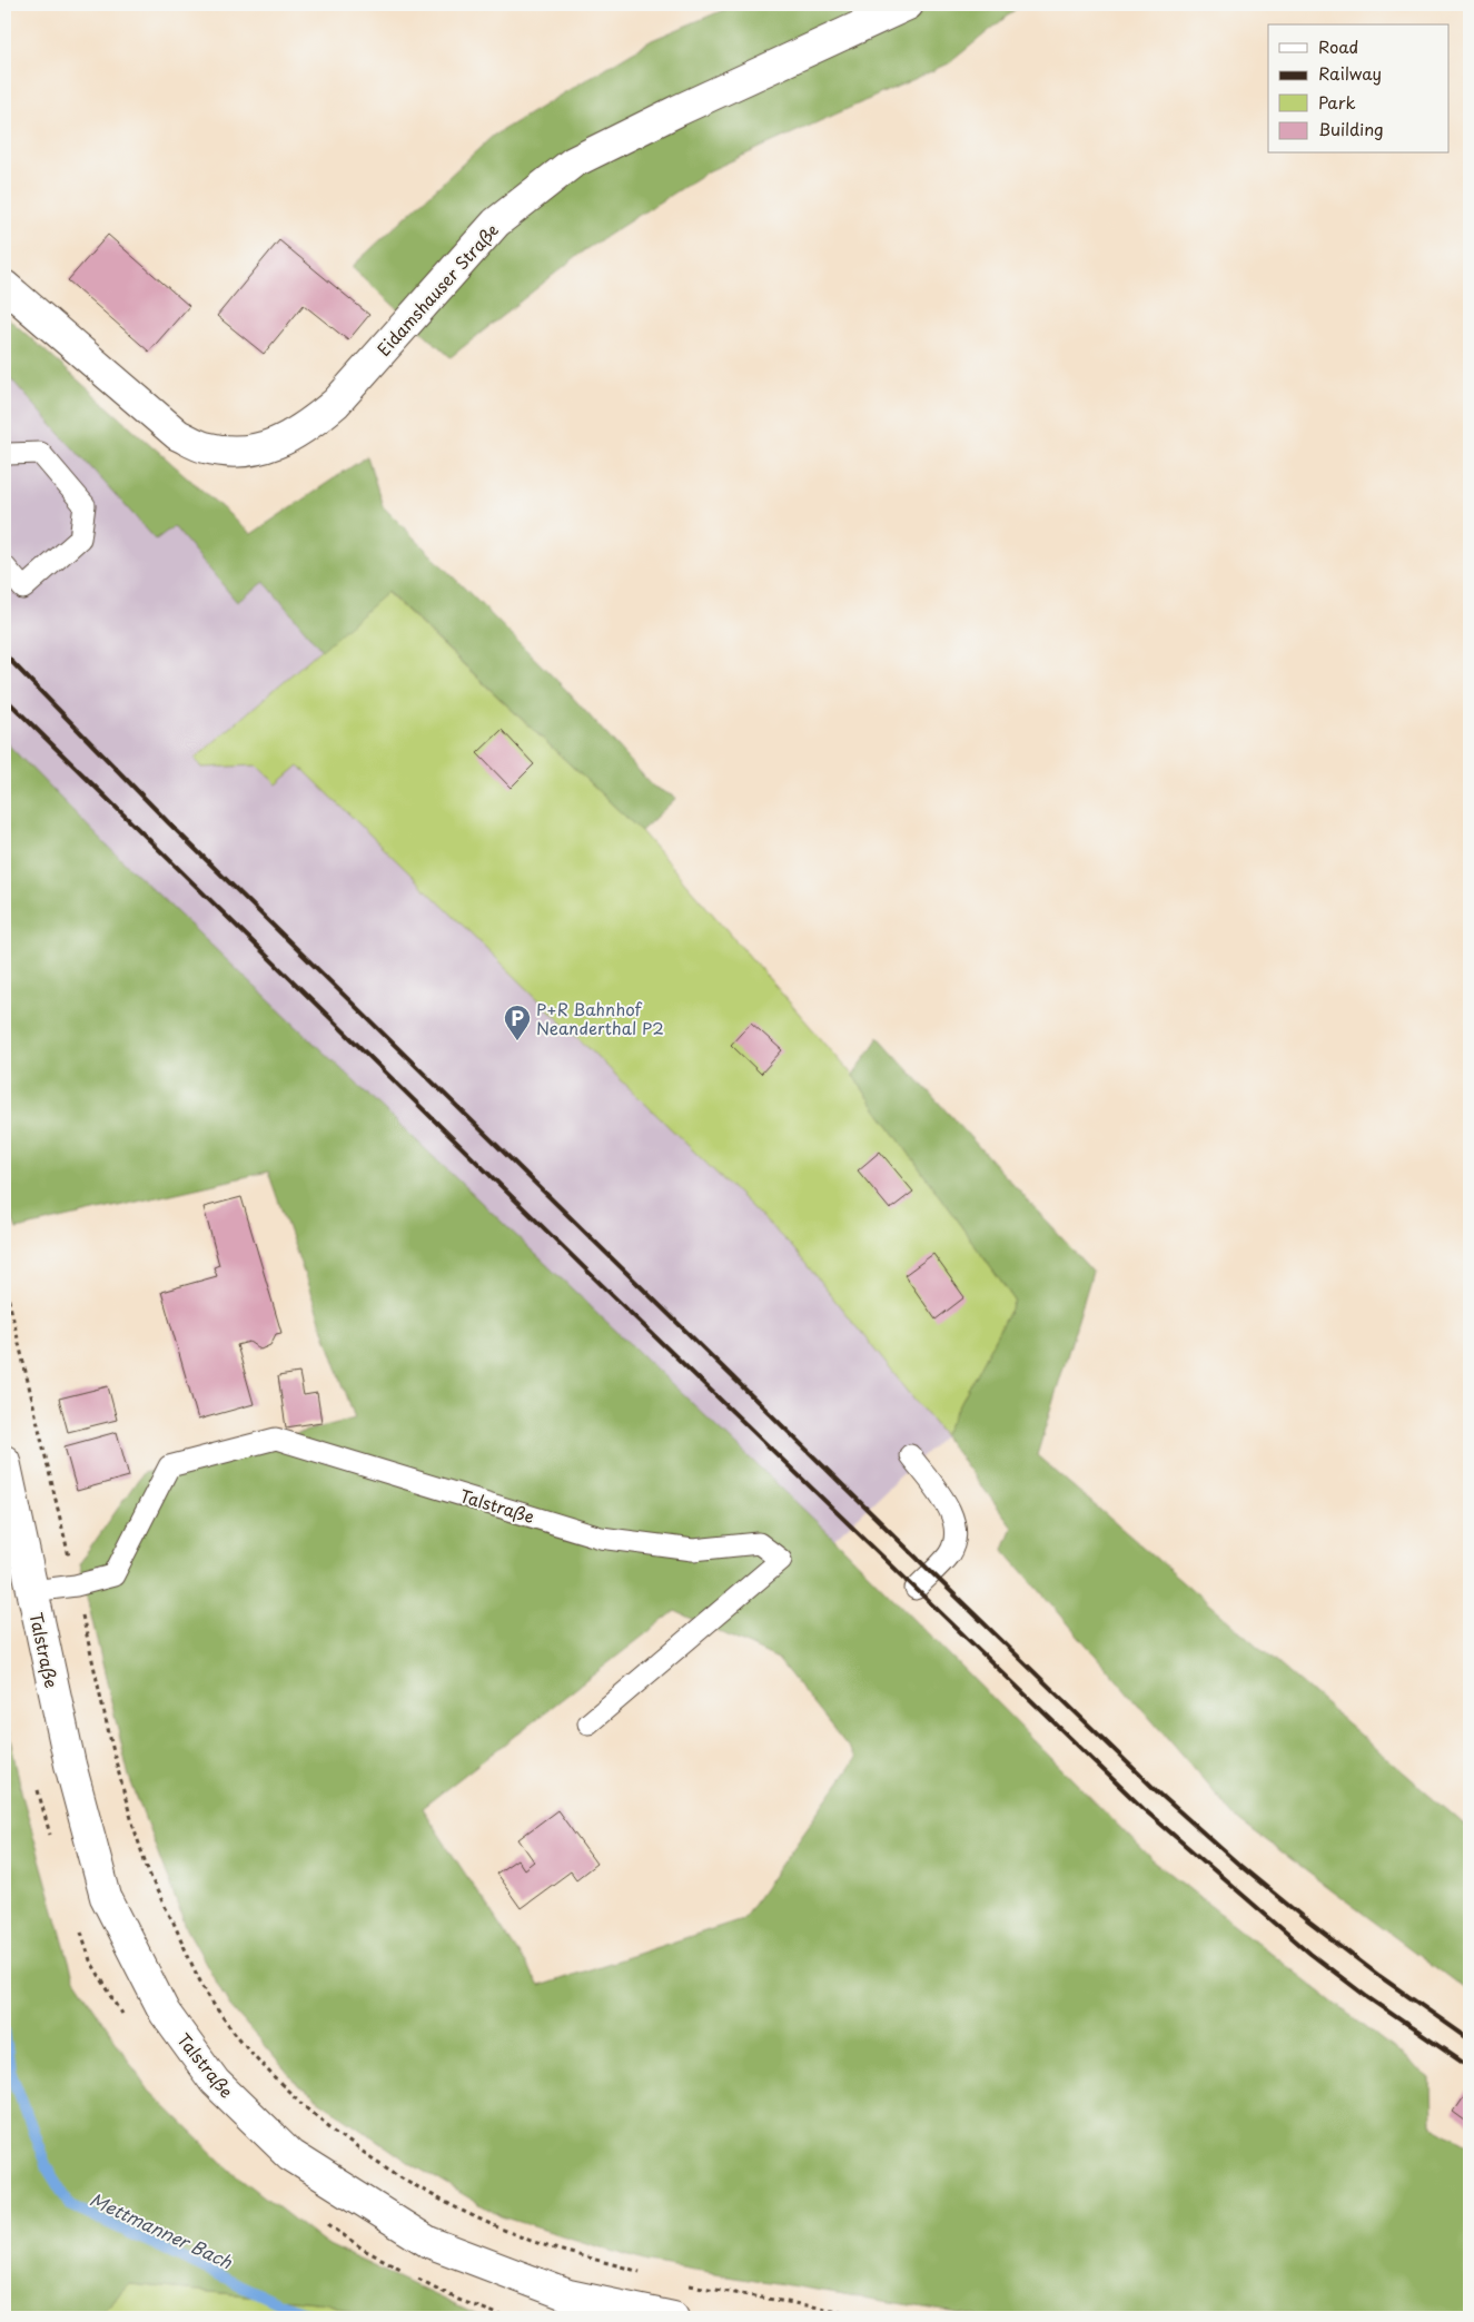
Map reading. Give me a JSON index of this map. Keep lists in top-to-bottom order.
{
  "streets": {
    "main road": ["Eidamshauser Straße", "Talstraße"]
  },
  "water": ["Mettmanner Bach"],
  "places": {
    "parking": ["P+R Bahnhof Neanderthal P2"]
  },
  "legend": [
    "Road",
    "Railway",
    "Park",
    "Building"
  ]
}
